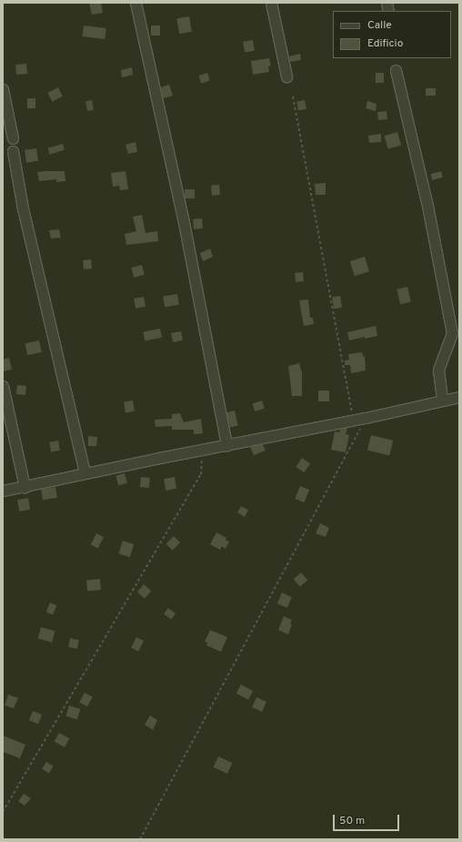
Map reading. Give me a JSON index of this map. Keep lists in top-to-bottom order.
{
  "legend": ["Calle", "Edificio"],
  "scale_bar": "50 m"
}
